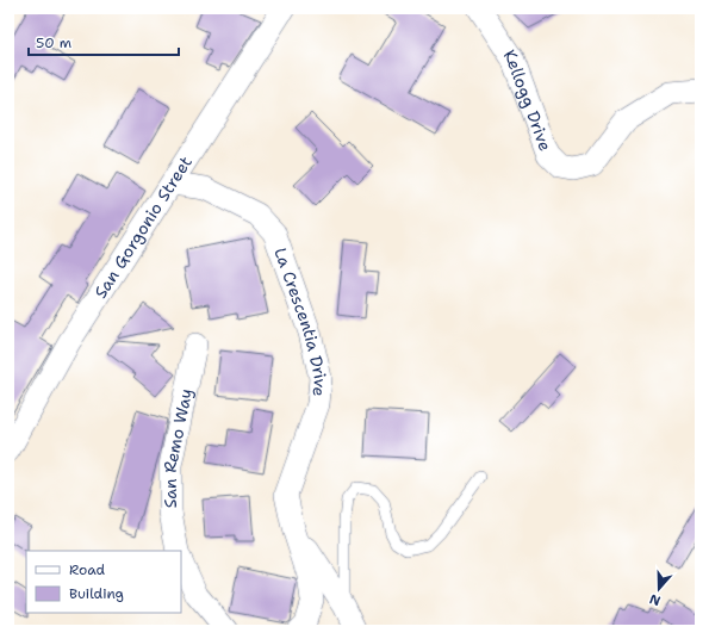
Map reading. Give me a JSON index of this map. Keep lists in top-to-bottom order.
{
  "streets": {
    "street": [
      "Kellogg Drive",
      "San Gorgonio Street",
      "La Crescentia Drive",
      "San Remo Way"
    ]
  },
  "crossings": [
    ["San Gorgonio Street", "La Crescentia Drive"]
  ],
  "legend": ["Road", "Building"],
  "scale_bar": "50 m",
  "north": "bottom"
}
